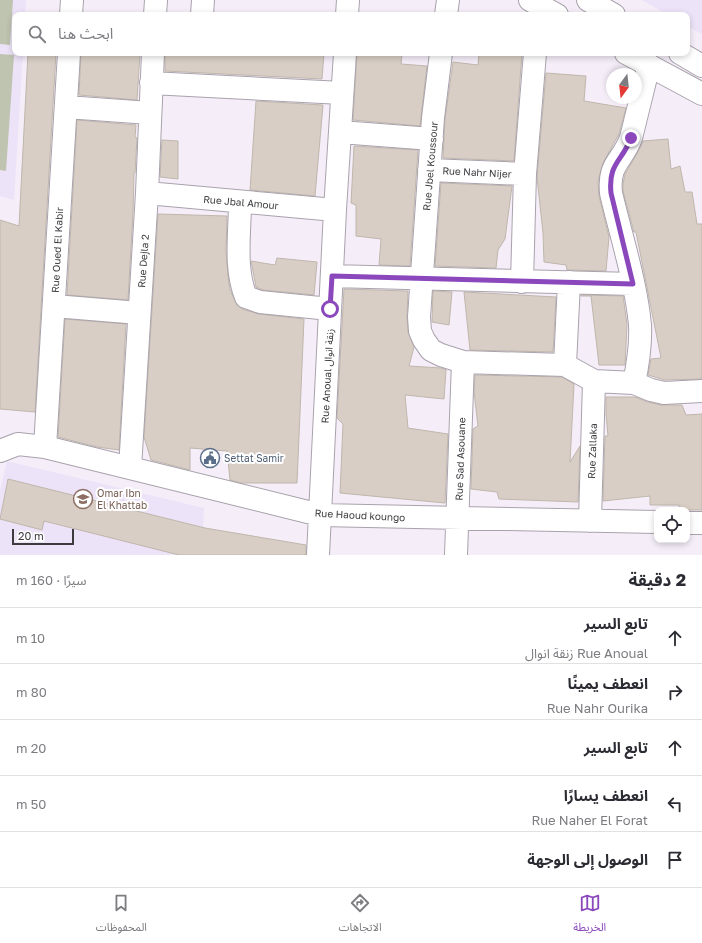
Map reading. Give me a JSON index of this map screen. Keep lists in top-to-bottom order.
{
  "streets": {
    "street": [
      "Rue Jbel Koussour",
      "Rue Nahr Nijer",
      "Rue Jbal Amour",
      "Rue Oued El Kabir",
      "Rue Dejla 2",
      "Rue Anoual زنقة انوال",
      "Rue Zallaka",
      "Rue Sad Asouane",
      "Rue Haoud koungo"
    ]
  },
  "crossings": [
    ["Rue Jbel Koussour", "Rue Nahr Nijer"],
    ["Rue Jbel Koussour", "Rue Sad Asouane"],
    ["Rue Jbal Amour", "Rue Dejla 2"],
    ["Rue Jbal Amour", "Rue Anoual زنقة انوال"],
    ["Rue Oued El Kabir", "Rue Haoud koungo"],
    ["Rue Dejla 2", "Rue Haoud koungo"],
    ["Rue Anoual زنقة انوال", "Rue Haoud koungo"],
    ["Rue Zallaka", "Rue Haoud koungo"],
    ["Rue Sad Asouane", "Rue Haoud koungo"]
  ],
  "places": {
    "public building": ["Settat Samir"],
    "school or university": ["Omar Ibn El Khattab"]
  },
  "scale_bar": "20 m",
  "north": "bottom",
  "page": {
    "search": "ابحث هنا",
    "scale": "20 m",
    "heading": ["2 دقيقة", "سيرًا · 160 m"],
    "list": [
      ["تابع السير", "Rue Anoual زنقة انوال", "10 m"],
      ["انعطف يمينًا", "Rue Nahr Ourika", "80 m"],
      ["تابع السير", "20 m"],
      ["انعطف يسارًا", "Rue Naher El Forat", "50 m"],
      "الوصول إلى الوجهة"
    ],
    "nav": ["الخريطة", "الاتجاهات", "المحفوظات"]
  }
}
